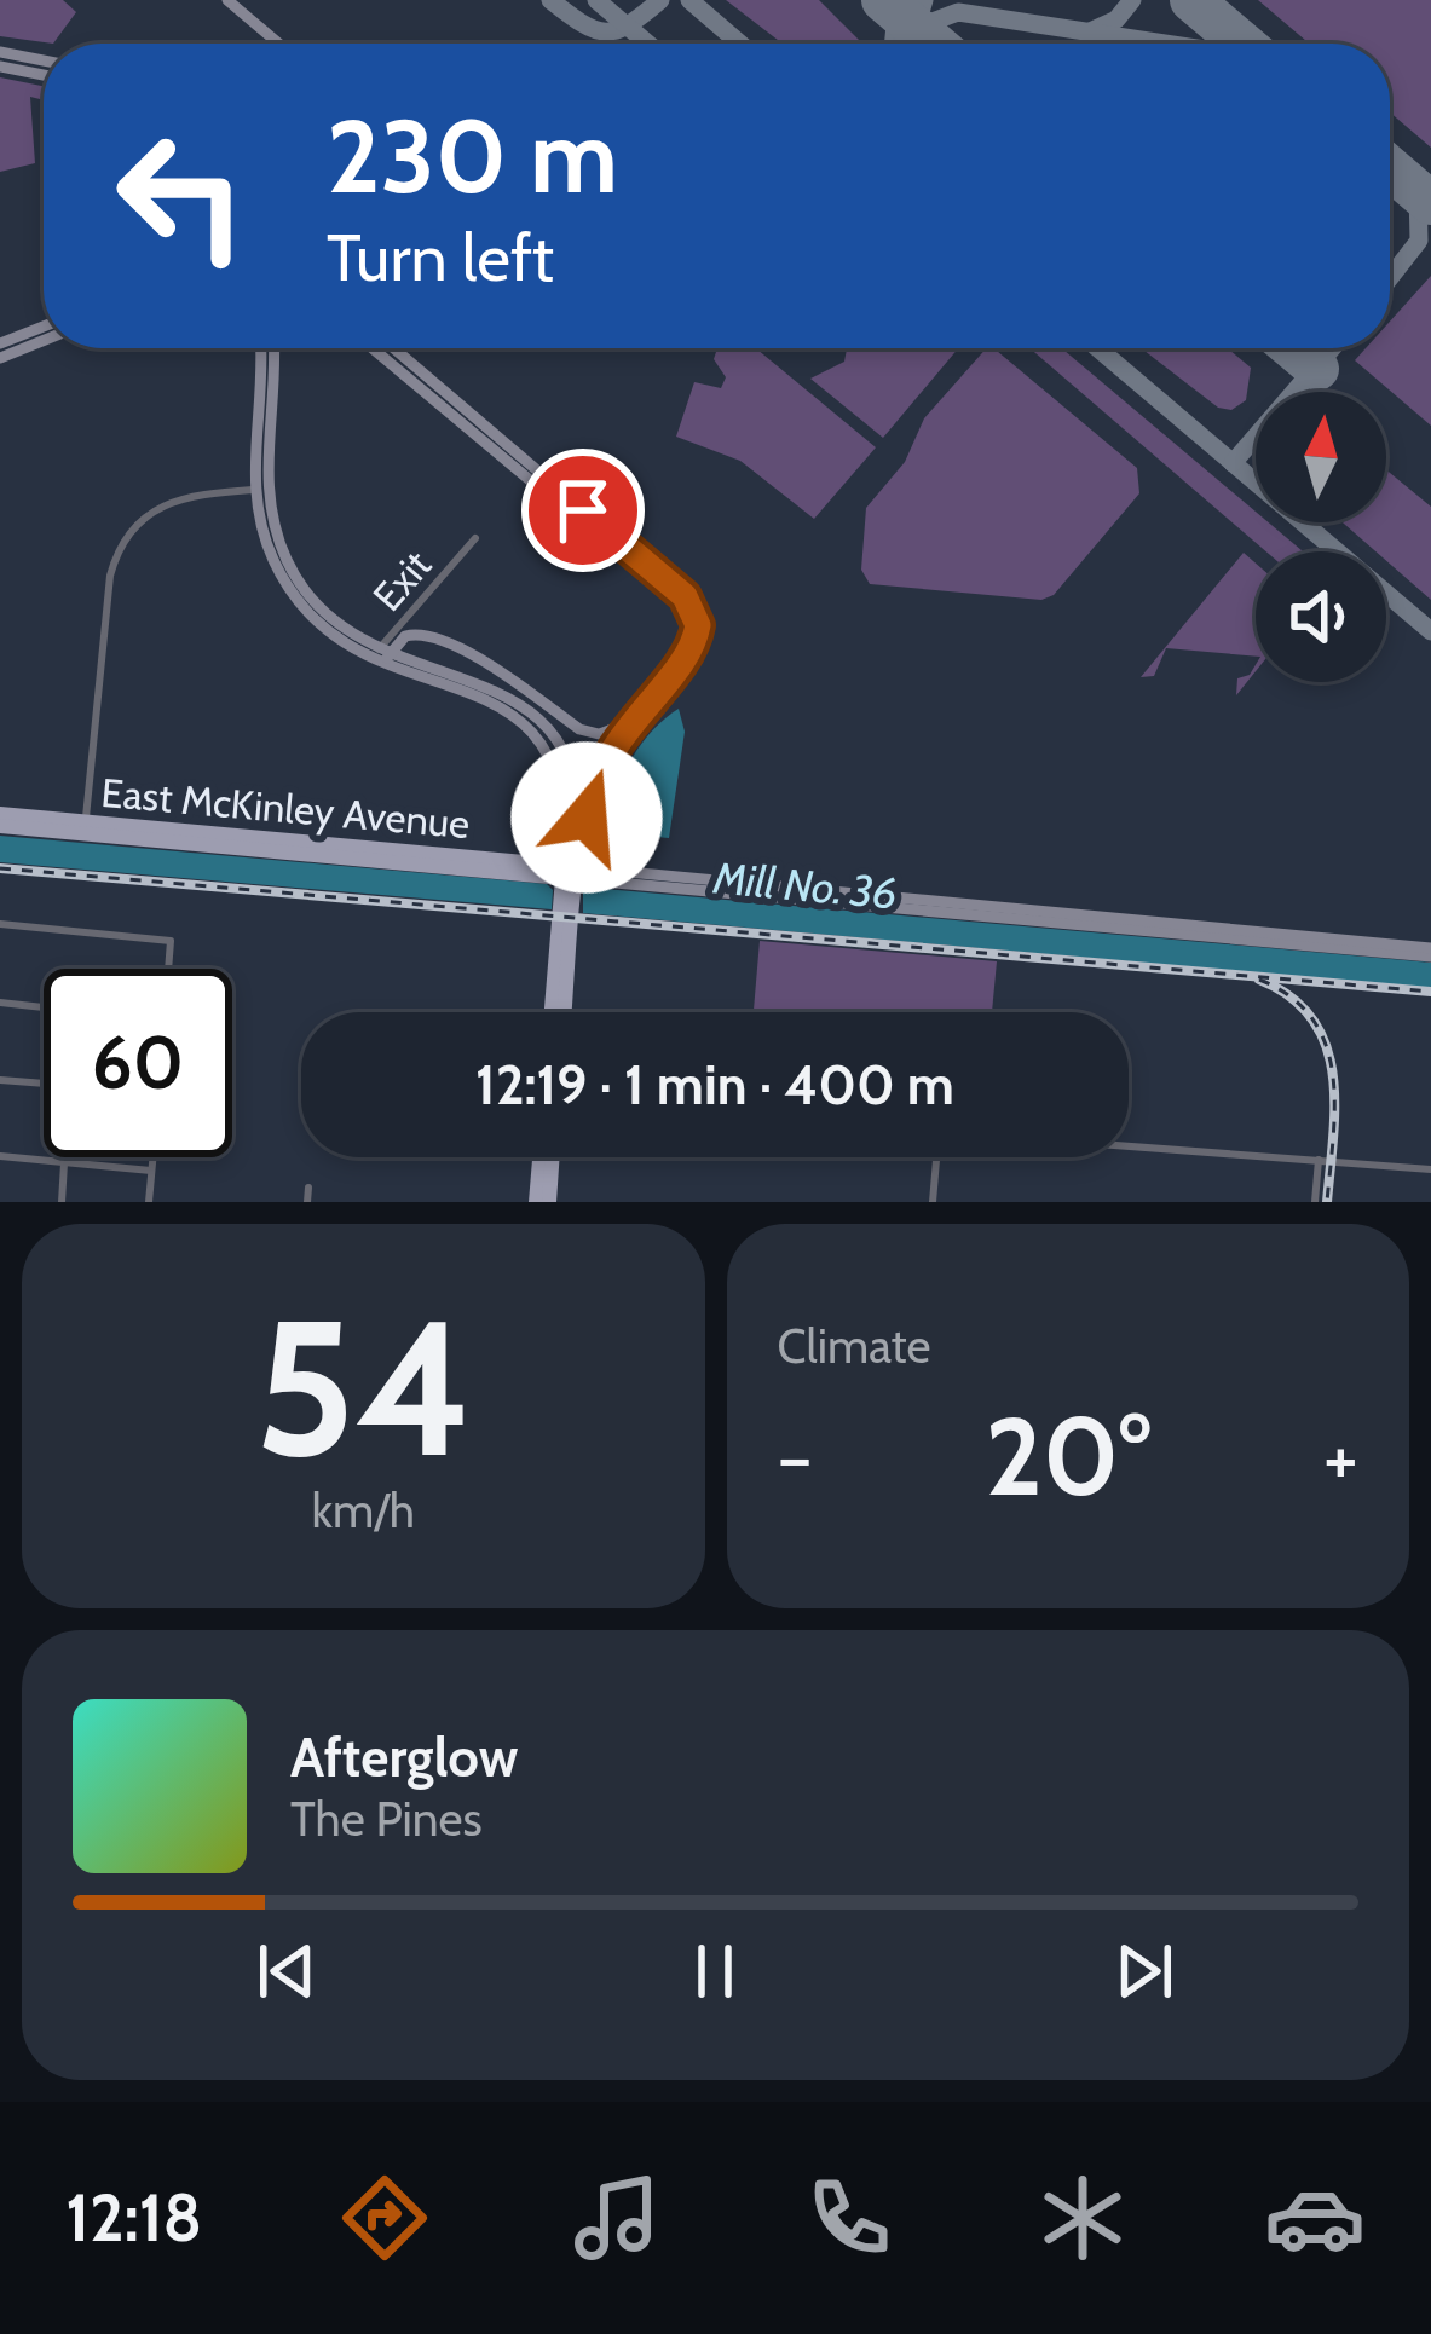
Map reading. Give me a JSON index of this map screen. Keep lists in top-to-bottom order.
{
  "streets": {
    "main road": ["East McKinley Avenue"],
    "street": ["Exit"]
  },
  "water": ["Mill No. 36"],
  "north": "top",
  "page": {
    "turn": ["230 m", "Turn left"],
    "limit": "60",
    "trip": "12:19 · 1 min · 400 m",
    "tile": [
      ["54", "km/h"],
      "Climate"
    ],
    "heat": ["−", "20°", "+"],
    "song": ["Afterglow", "The Pines"],
    "tabs": "12:18"
  }
}
